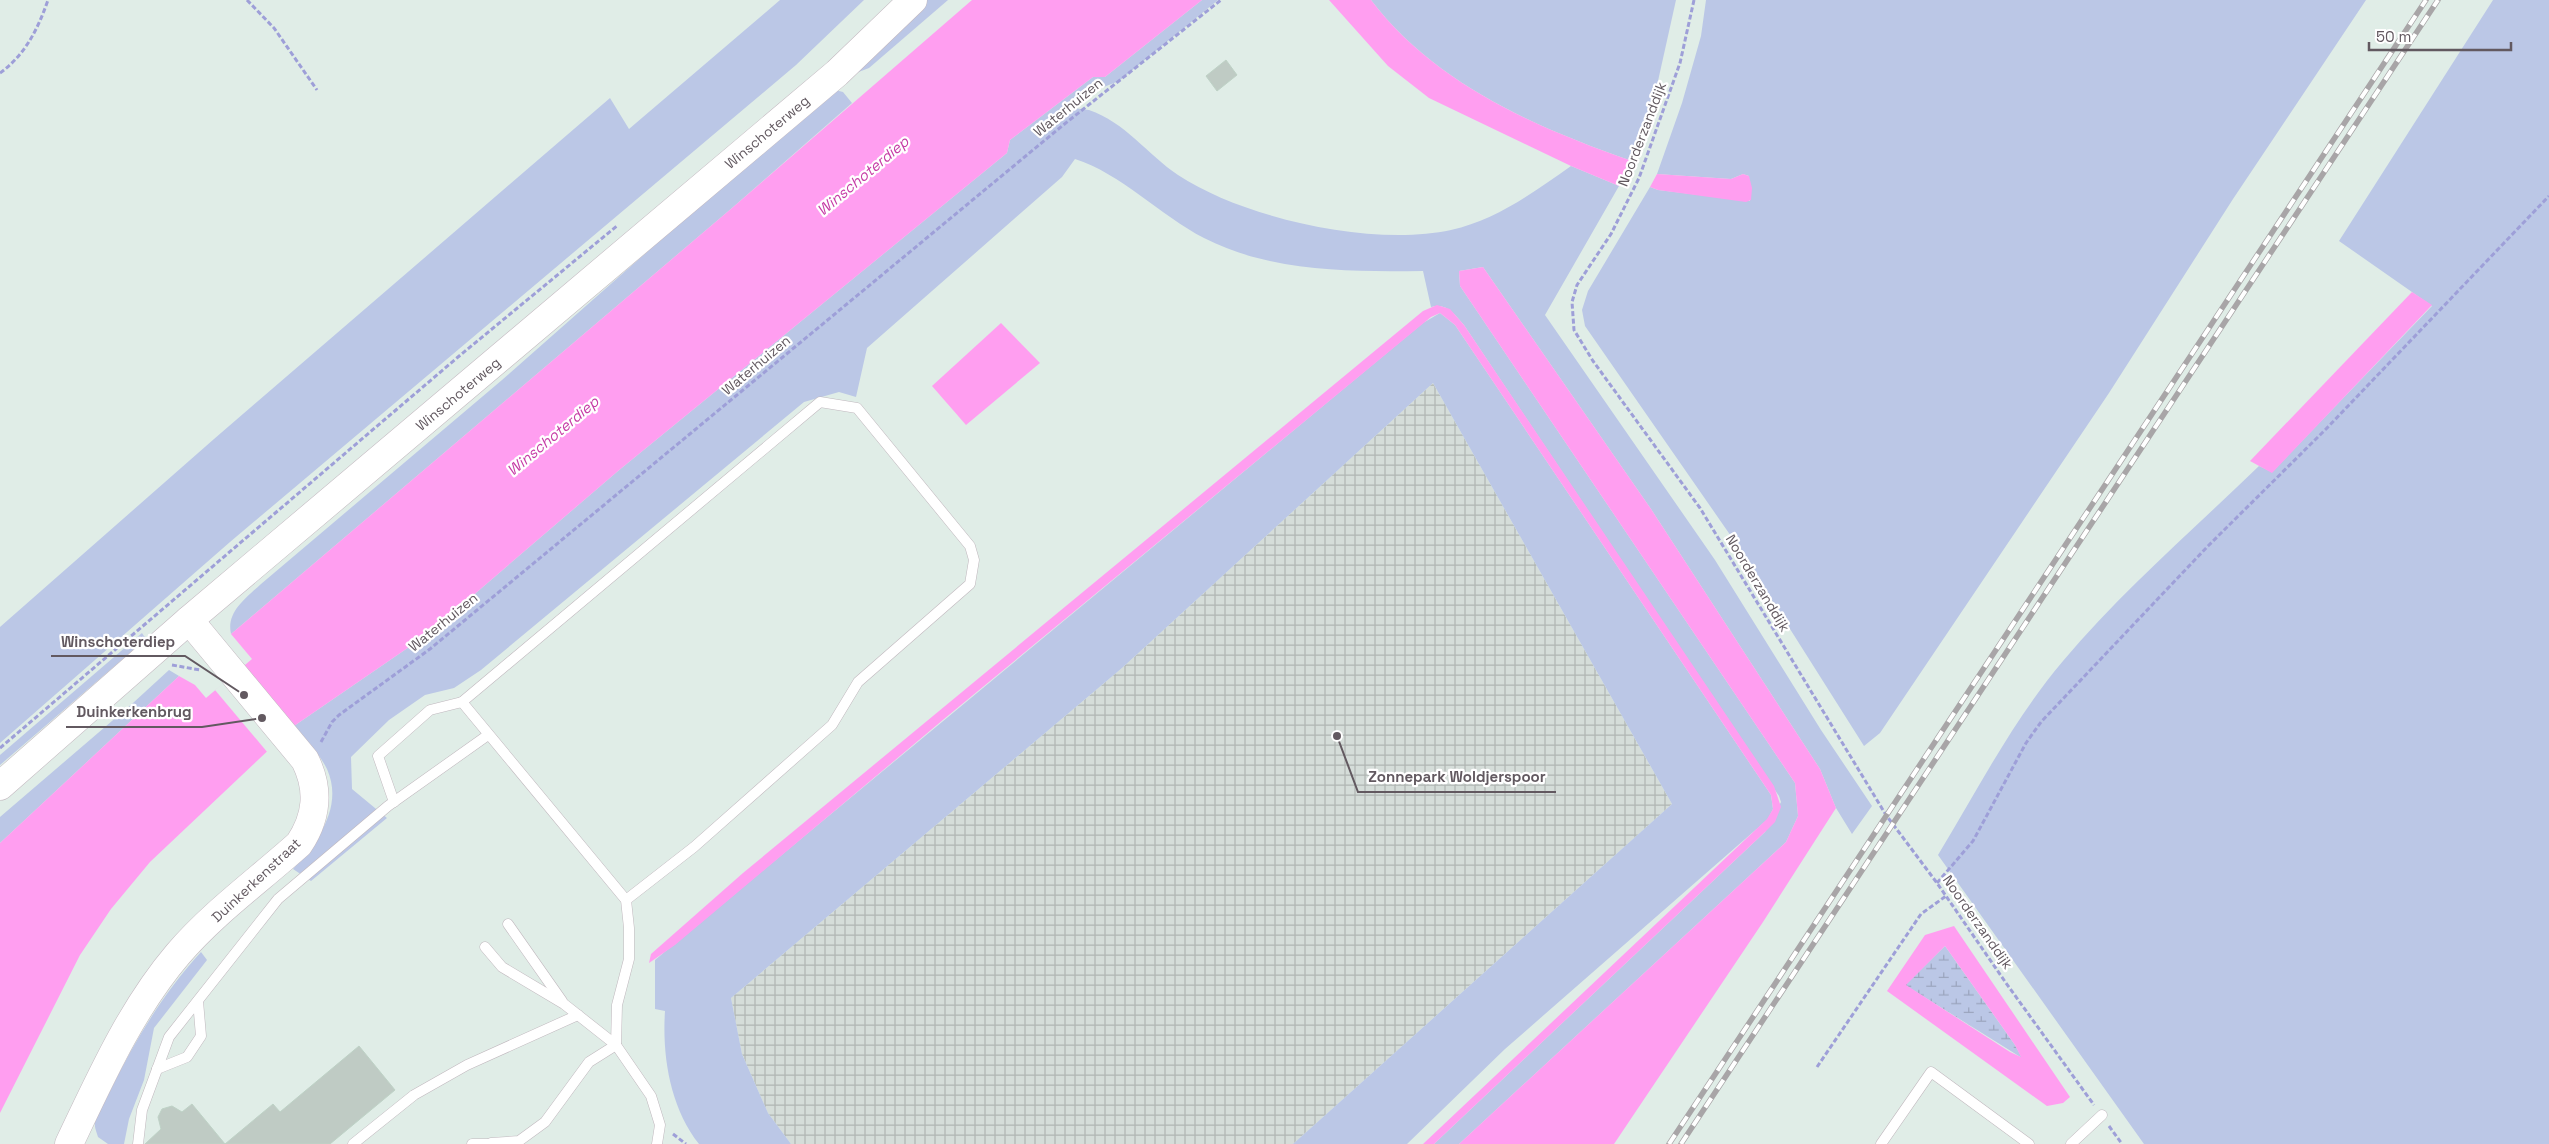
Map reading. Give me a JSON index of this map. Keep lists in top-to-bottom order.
{
  "streets": {
    "main road": ["Winschoterweg", "Duinkerkenstraat"],
    "path": ["Waterhuizen", "Noorderzanddijk"]
  },
  "crossings": [
    ["Waterhuizen", "Duinkerkenstraat"],
    ["Winschoterweg", "Duinkerkenstraat"]
  ],
  "water": ["Winschoterdiep"],
  "places": ["Winschoterdiep", "Duinkerkenbrug", "Zonnepark Woldjerspoor"],
  "scale_bar": "50 m"
}
